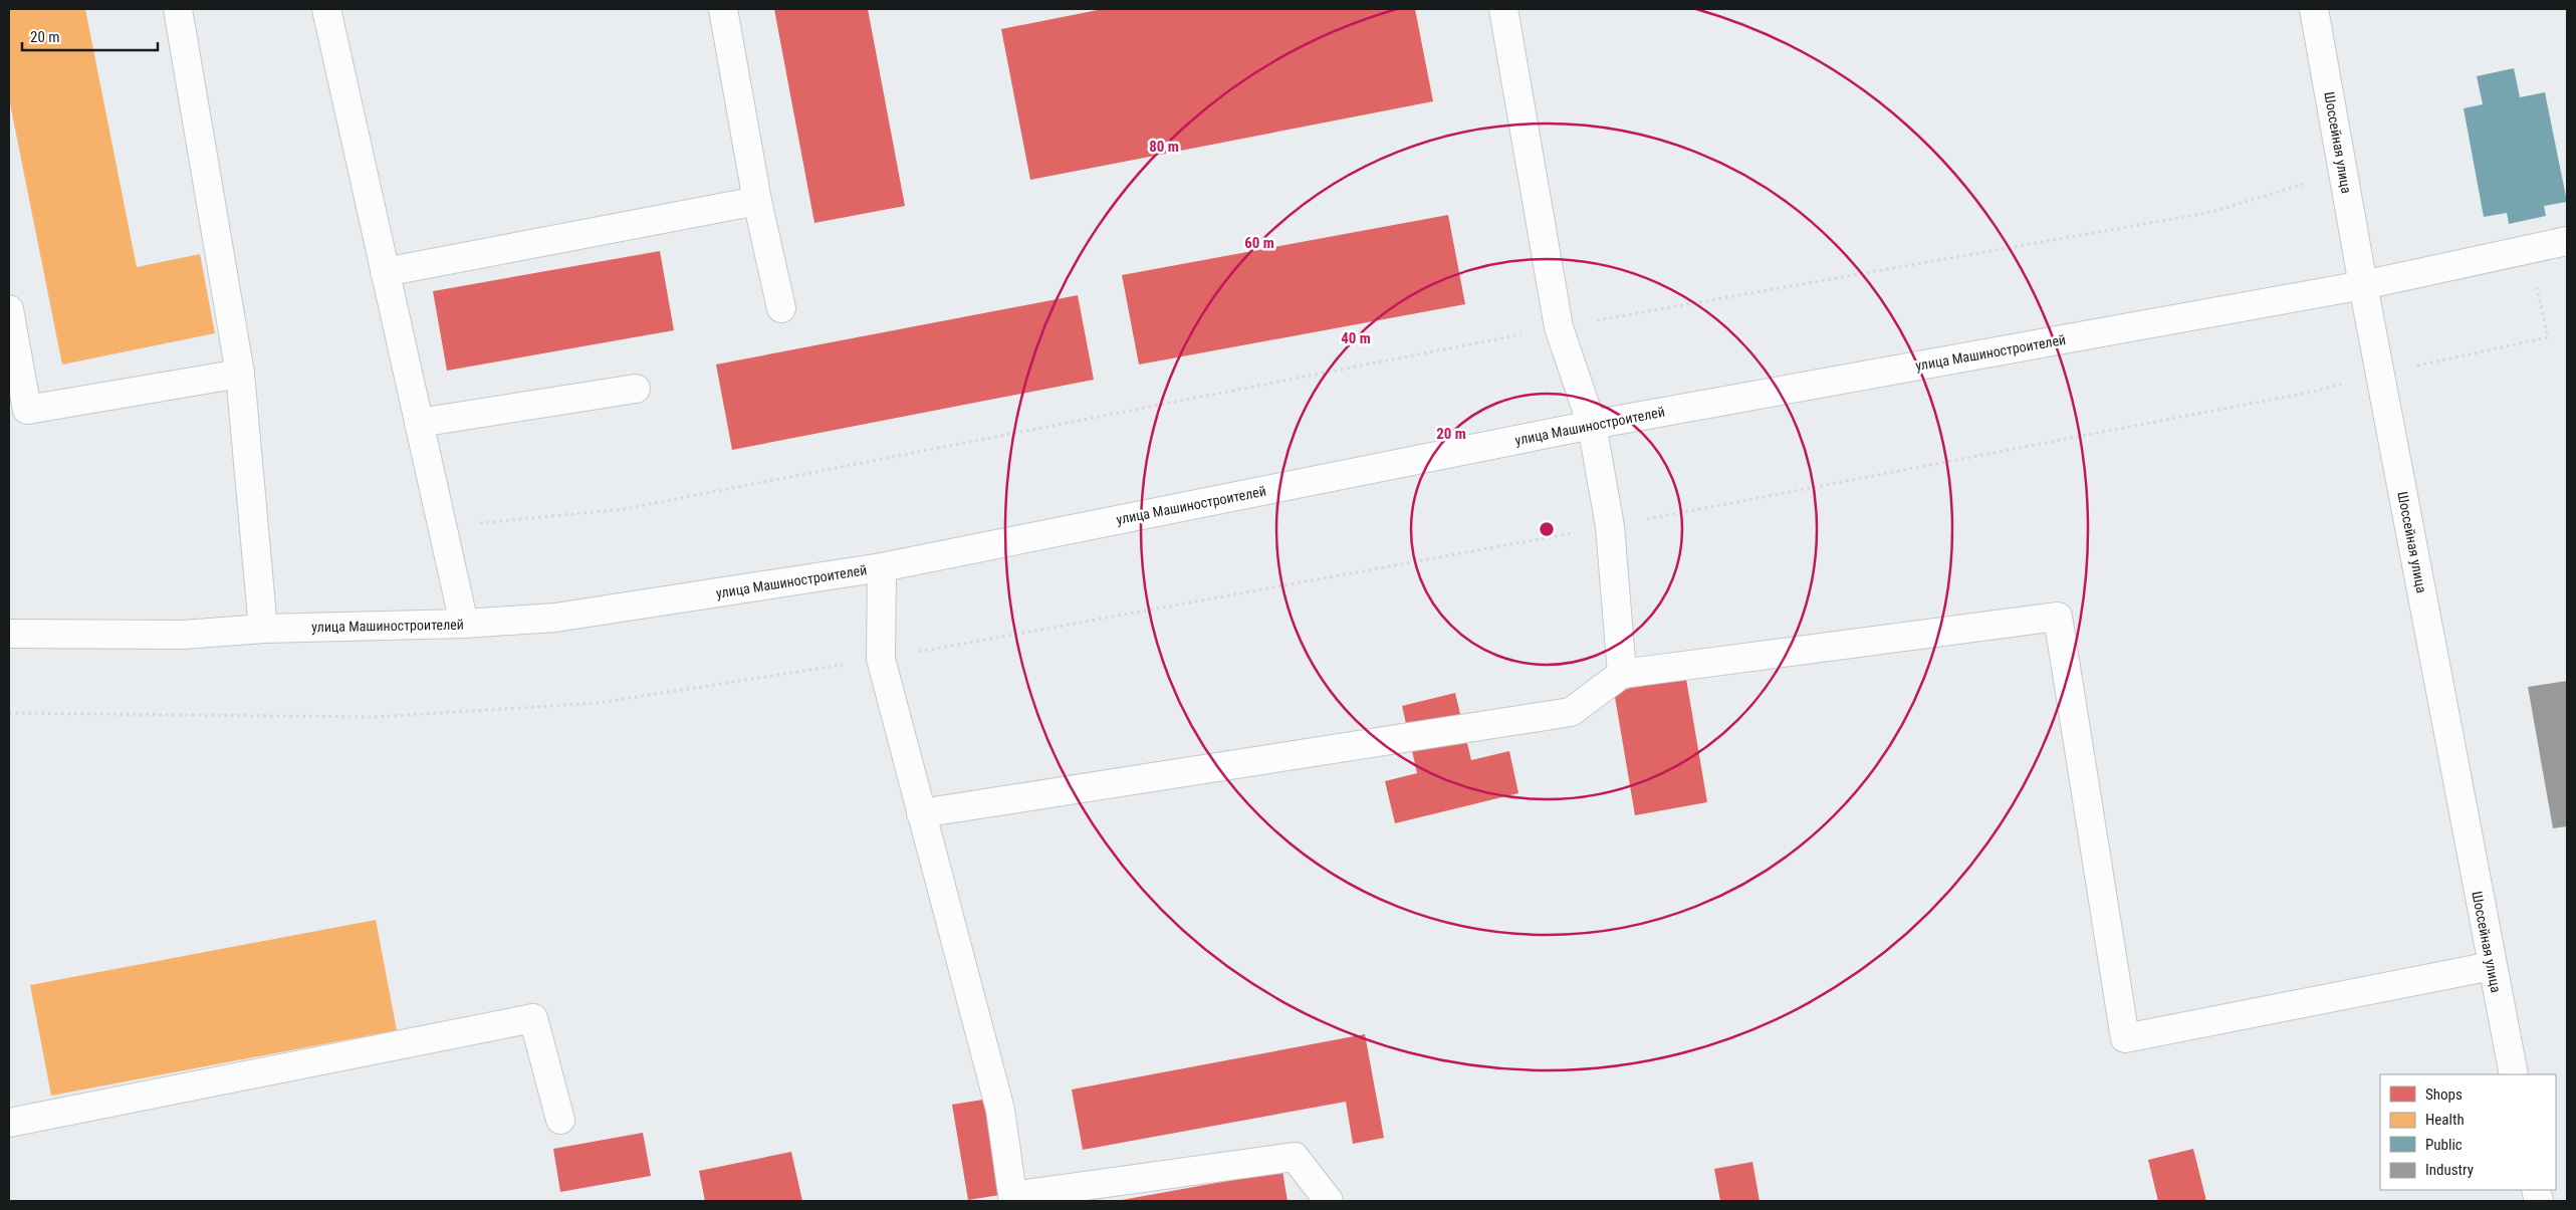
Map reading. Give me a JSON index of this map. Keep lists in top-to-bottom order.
{
  "streets": {
    "street": ["Шоссейная улица", "улица Машиностроителей"]
  },
  "crossings": [
    ["Шоссейная улица", "улица Машиностроителей"]
  ],
  "legend": [
    "Shops",
    "Health",
    "Public",
    "Industry"
  ],
  "scale_bar": "20 m",
  "rings": [
    "80 m",
    "60 m",
    "40 m",
    "20 m"
  ]
}
